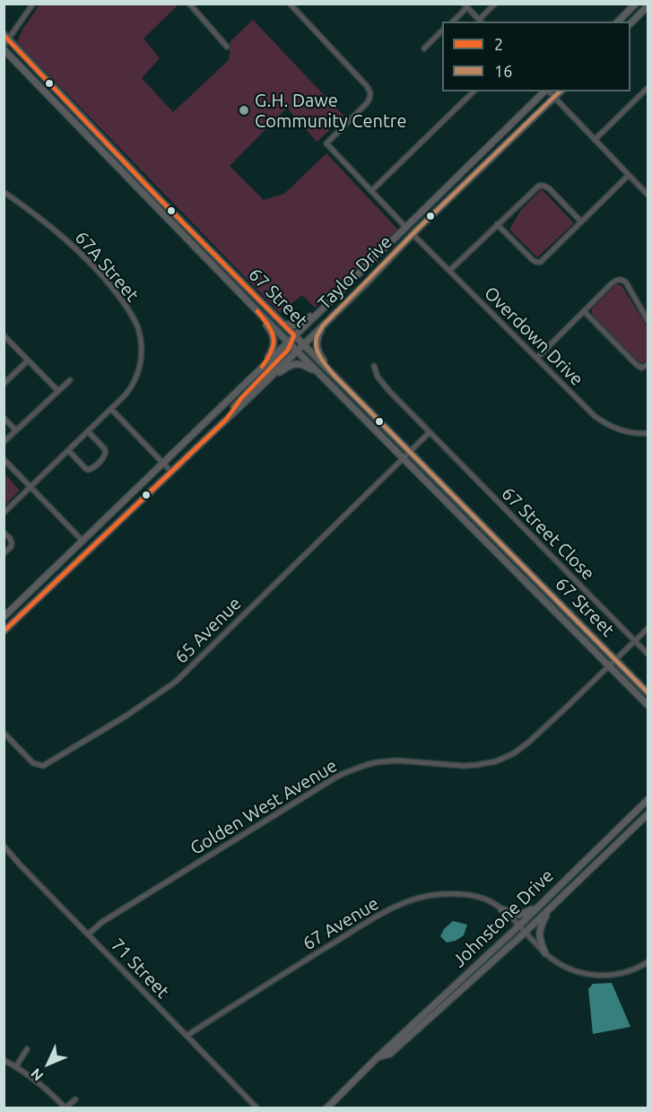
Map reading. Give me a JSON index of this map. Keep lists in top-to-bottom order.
{
  "streets": {
    "main road": ["Taylor Drive", "67 Street", "Johnstone Drive"],
    "street": [
      "67A Street",
      "Overdown Drive",
      "67 Street Close",
      "65 Avenue",
      "Golden West Avenue",
      "67 Avenue",
      "71 Street"
    ]
  },
  "crossings": [
    ["Taylor Drive", "67 Street"],
    ["Taylor Drive", "Overdown Drive"],
    ["67 Street", "65 Avenue"],
    ["67 Street", "Golden West Avenue"],
    ["67 Street Close", "Golden West Avenue"],
    ["Golden West Avenue", "71 Street"],
    ["Johnstone Drive", "67 Avenue"],
    ["67 Avenue", "71 Street"]
  ],
  "places": ["G.H. Dawe Community Centre"],
  "lines": ["transit line 2", "transit line 16"],
  "legend": ["2", "16"],
  "north": "bottom left"
}
